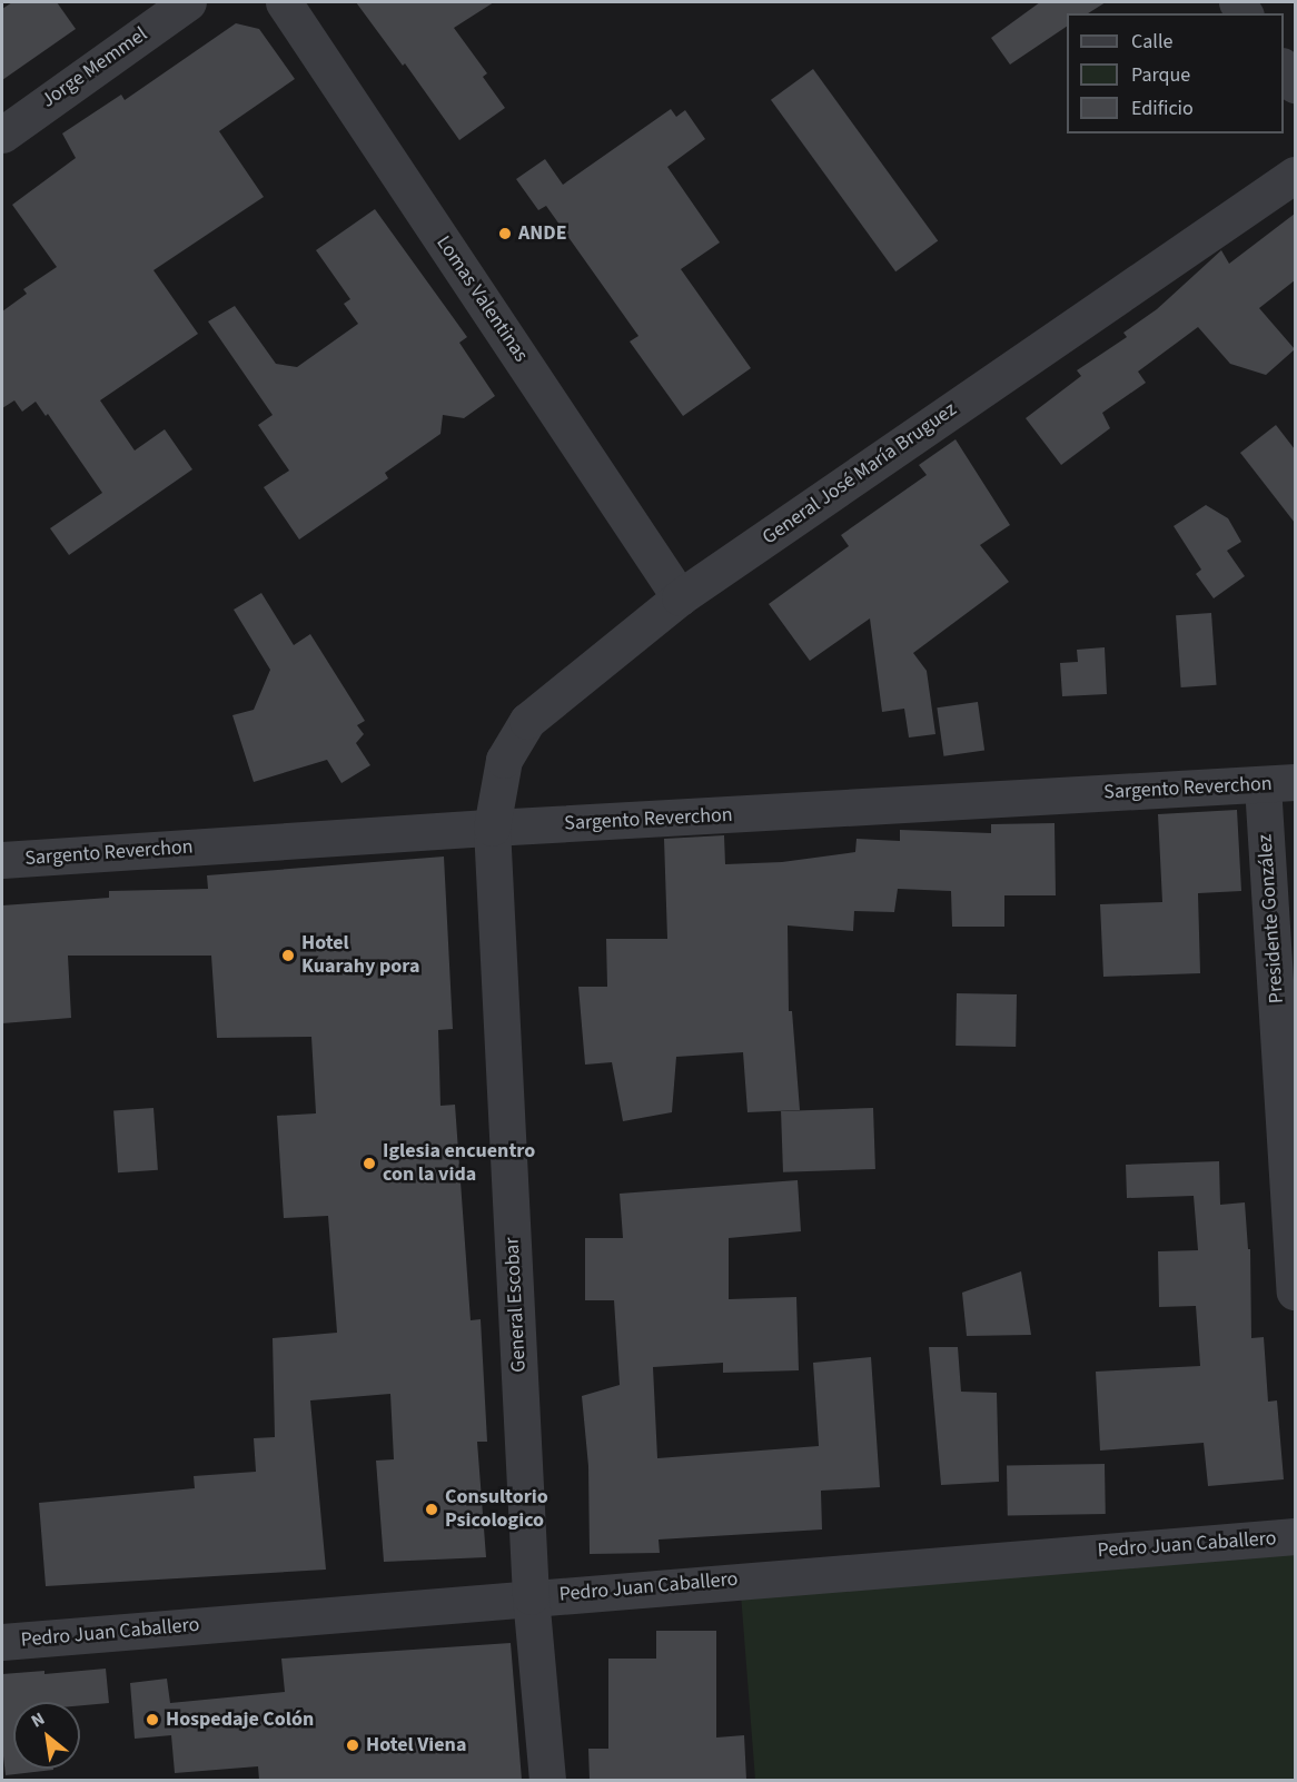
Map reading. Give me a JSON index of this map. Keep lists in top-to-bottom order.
{
  "streets": {
    "street": [
      "Jorge Memmel",
      "Lomas Valentinas",
      "General José María Bruguez",
      "Sargento Reverchon",
      "Presidente González",
      "General Escobar",
      "Pedro Juan Caballero"
    ]
  },
  "crossings": [
    ["Lomas Valentinas", "General José María Bruguez"],
    ["General José María Bruguez", "Sargento Reverchon"],
    ["General José María Bruguez", "General Escobar"],
    ["Sargento Reverchon", "Presidente González"],
    ["Sargento Reverchon", "General Escobar"],
    ["General Escobar", "Pedro Juan Caballero"]
  ],
  "places": [
    "ANDE",
    "Hotel Kuarahy pora",
    "Iglesia encuentro con la vida",
    "Consultorio Psicologico",
    "Hospedaje Colón",
    "Hotel Viena"
  ],
  "legend": ["Calle", "Parque", "Edificio"],
  "north": "top left"
}
